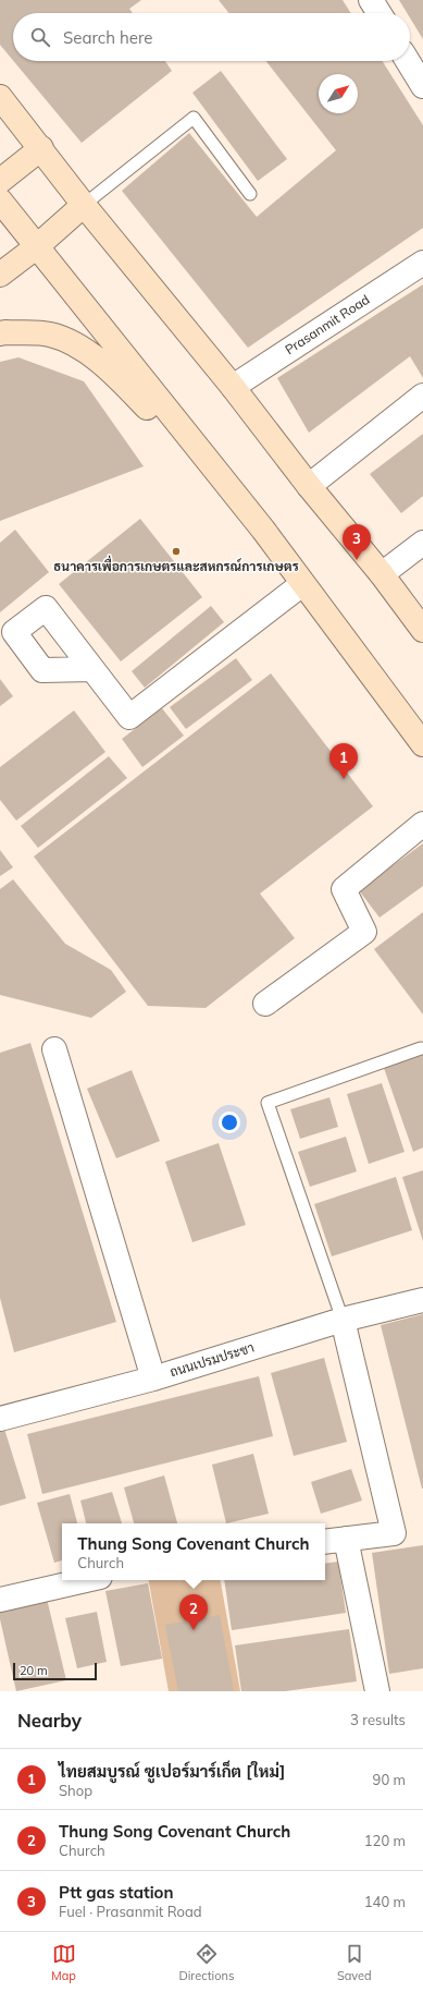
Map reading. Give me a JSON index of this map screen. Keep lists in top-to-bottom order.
{
  "streets": {
    "street": ["Prasanmit Road", "ถนนเปรมประชา"]
  },
  "places": ["ธนาคารเพื่อการเกษตรและสหกรณ์การเกษตร"],
  "scale_bar": "20 m",
  "north": "top right",
  "page": {
    "search": "Search here",
    "pins": ["3", "1", "2"],
    "popup": ["Thung Song Covenant Church", "Church"],
    "scale": "20 m",
    "heading": ["Nearby", "3 results"],
    "list": [
      {
        "mark": "1",
        "name": "ไทยสมบูรณ์ ซูเปอร์มาร์เก็ต [ใหม่]",
        "note": "Shop",
        "value": "90 m"
      },
      {
        "mark": "2",
        "name": "Thung Song Covenant Church",
        "note": "Church",
        "value": "120 m"
      },
      {
        "mark": "3",
        "name": "Ptt gas station",
        "note": "Fuel · Prasanmit Road",
        "value": "140 m"
      }
    ],
    "nav": ["Map", "Directions", "Saved"]
  }
}
